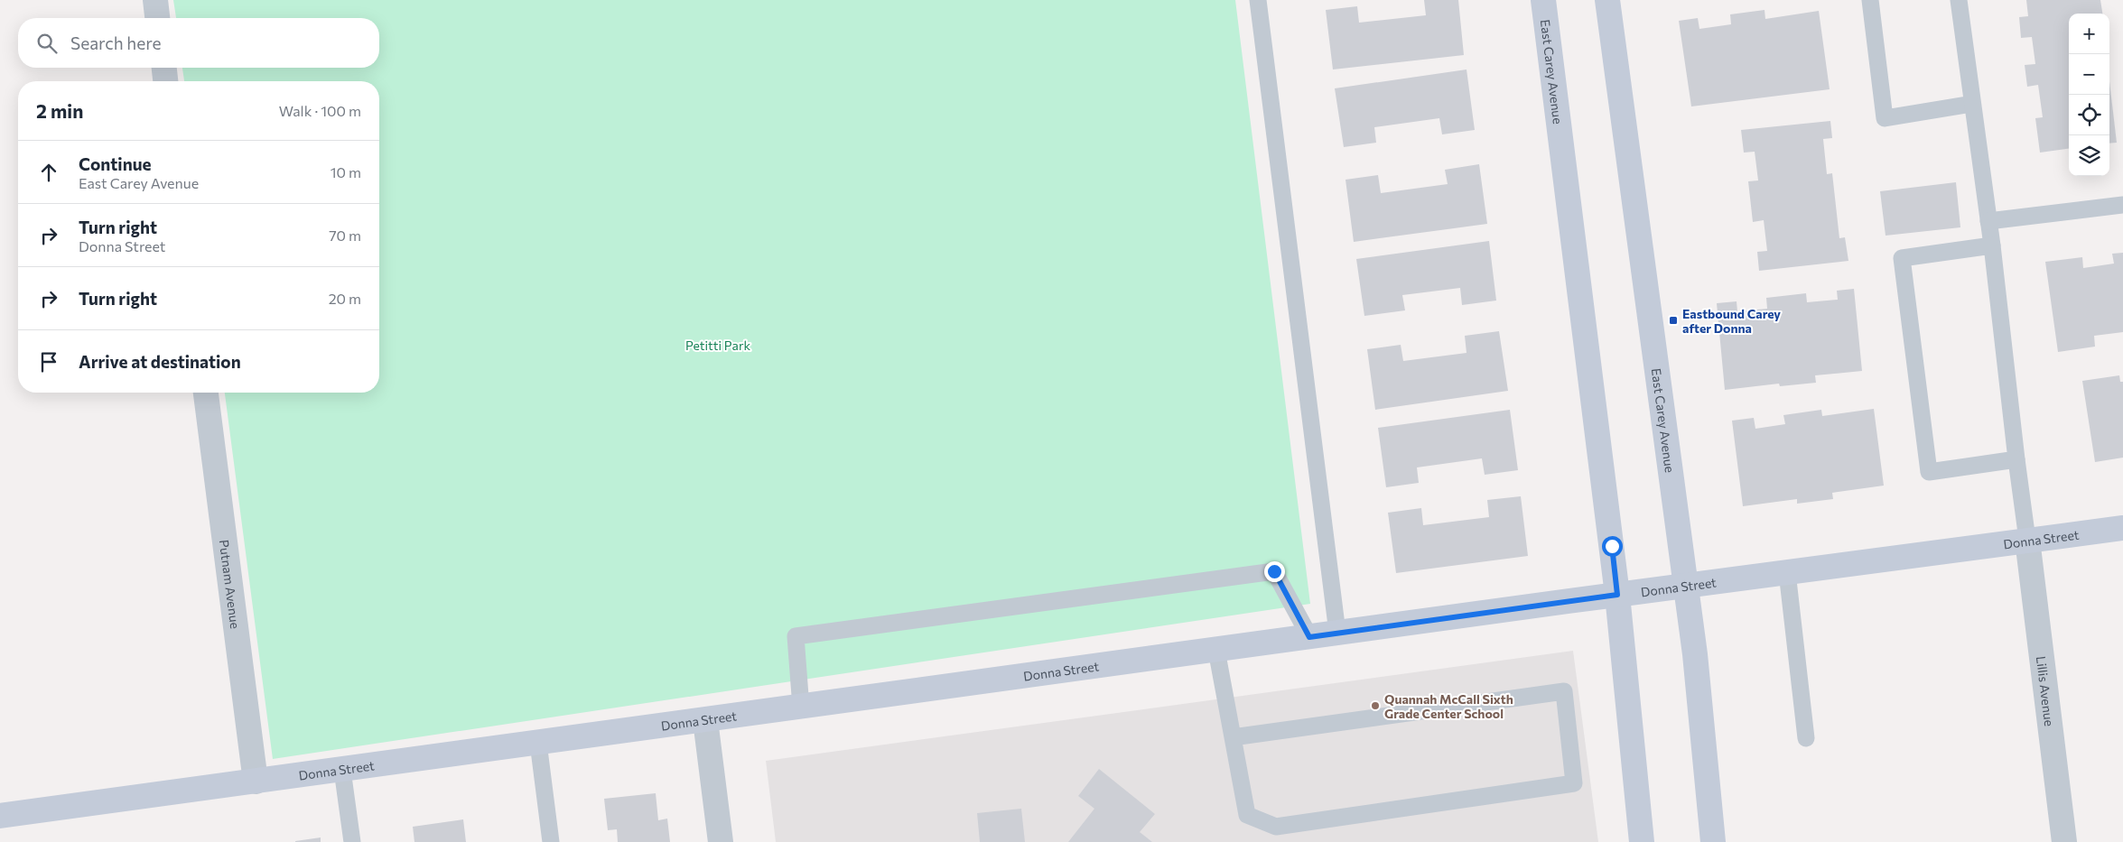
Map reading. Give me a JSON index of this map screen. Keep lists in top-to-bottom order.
{
  "streets": {
    "street": [
      "East Carey Avenue",
      "Donna Street",
      "Putnam Avenue",
      "Lillis Avenue"
    ]
  },
  "crossings": [
    ["East Carey Avenue", "Donna Street"],
    ["Donna Street", "Putnam Avenue"],
    ["Donna Street", "Lillis Avenue"]
  ],
  "parks": ["Petitti Park"],
  "places": {
    "transit": ["Eastbound Carey after Donna"],
    "other": ["Quannah McCall Sixth Grade Center School"]
  },
  "page": {
    "map_buttons": ["+", "−"],
    "search": "Search here",
    "heading": ["2 min", "Walk · 100 m"],
    "list": [
      ["Continue", "East Carey Avenue", "10 m"],
      ["Turn right", "Donna Street", "70 m"],
      ["Turn right", "20 m"],
      "Arrive at destination"
    ]
  }
}
